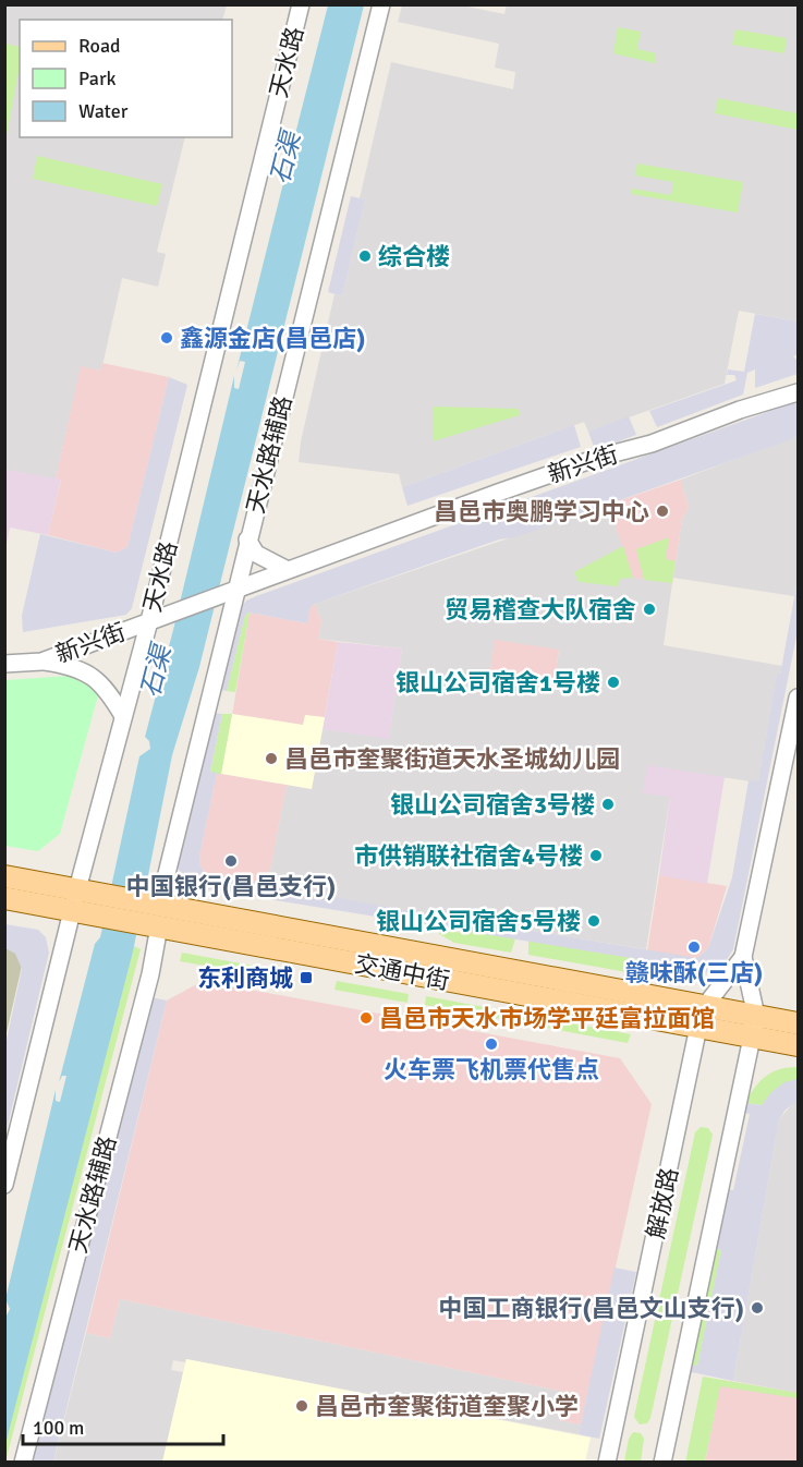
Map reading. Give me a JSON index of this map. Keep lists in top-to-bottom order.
{
  "streets": {
    "main road": ["交通中街"],
    "street": [
      "天水路",
      "天水路辅路",
      "新兴街",
      "解放路"
    ]
  },
  "crossings": [
    ["天水路", "新兴街"],
    ["天水路", "交通中街"],
    ["天水路辅路", "新兴街"],
    ["天水路辅路", "交通中街"],
    ["交通中街", "解放路"]
  ],
  "water": ["石渠"],
  "places": {
    "other": [
      "综合楼",
      "鑫源金店(昌邑店)",
      "昌邑市奥鹏学习中心",
      "贸易稽查大队宿舍",
      "银山公司宿舍1号楼",
      "昌邑市奎聚街道天水圣城幼儿园",
      "银山公司宿舍3号楼",
      "市供销联社宿舍4号楼",
      "中国银行(昌邑支行)",
      "银山公司宿舍5号楼",
      "赣味酥(三店)",
      "昌邑市天水市场学平廷富拉面馆",
      "火车票飞机票代售点",
      "中国工商银行(昌邑文山支行)",
      "昌邑市奎聚街道奎聚小学"
    ],
    "transit": ["东利商城"]
  },
  "legend": ["Road", "Park", "Water"],
  "scale_bar": "100 m"
}
